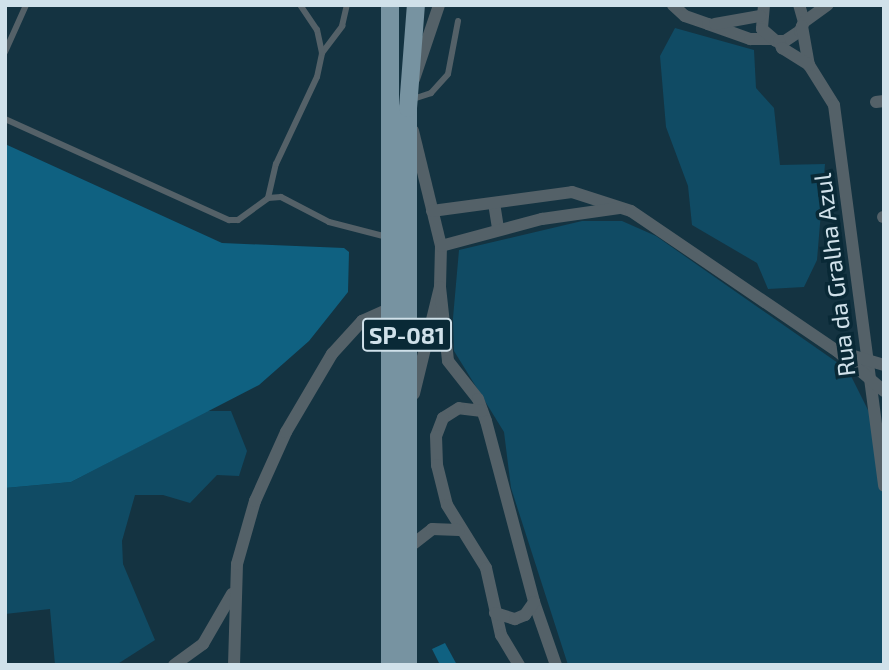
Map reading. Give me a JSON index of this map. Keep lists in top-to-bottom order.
{
  "streets": {
    "main road": ["SP-081"],
    "street": ["Rua da Gralha Azul"]
  }
}
